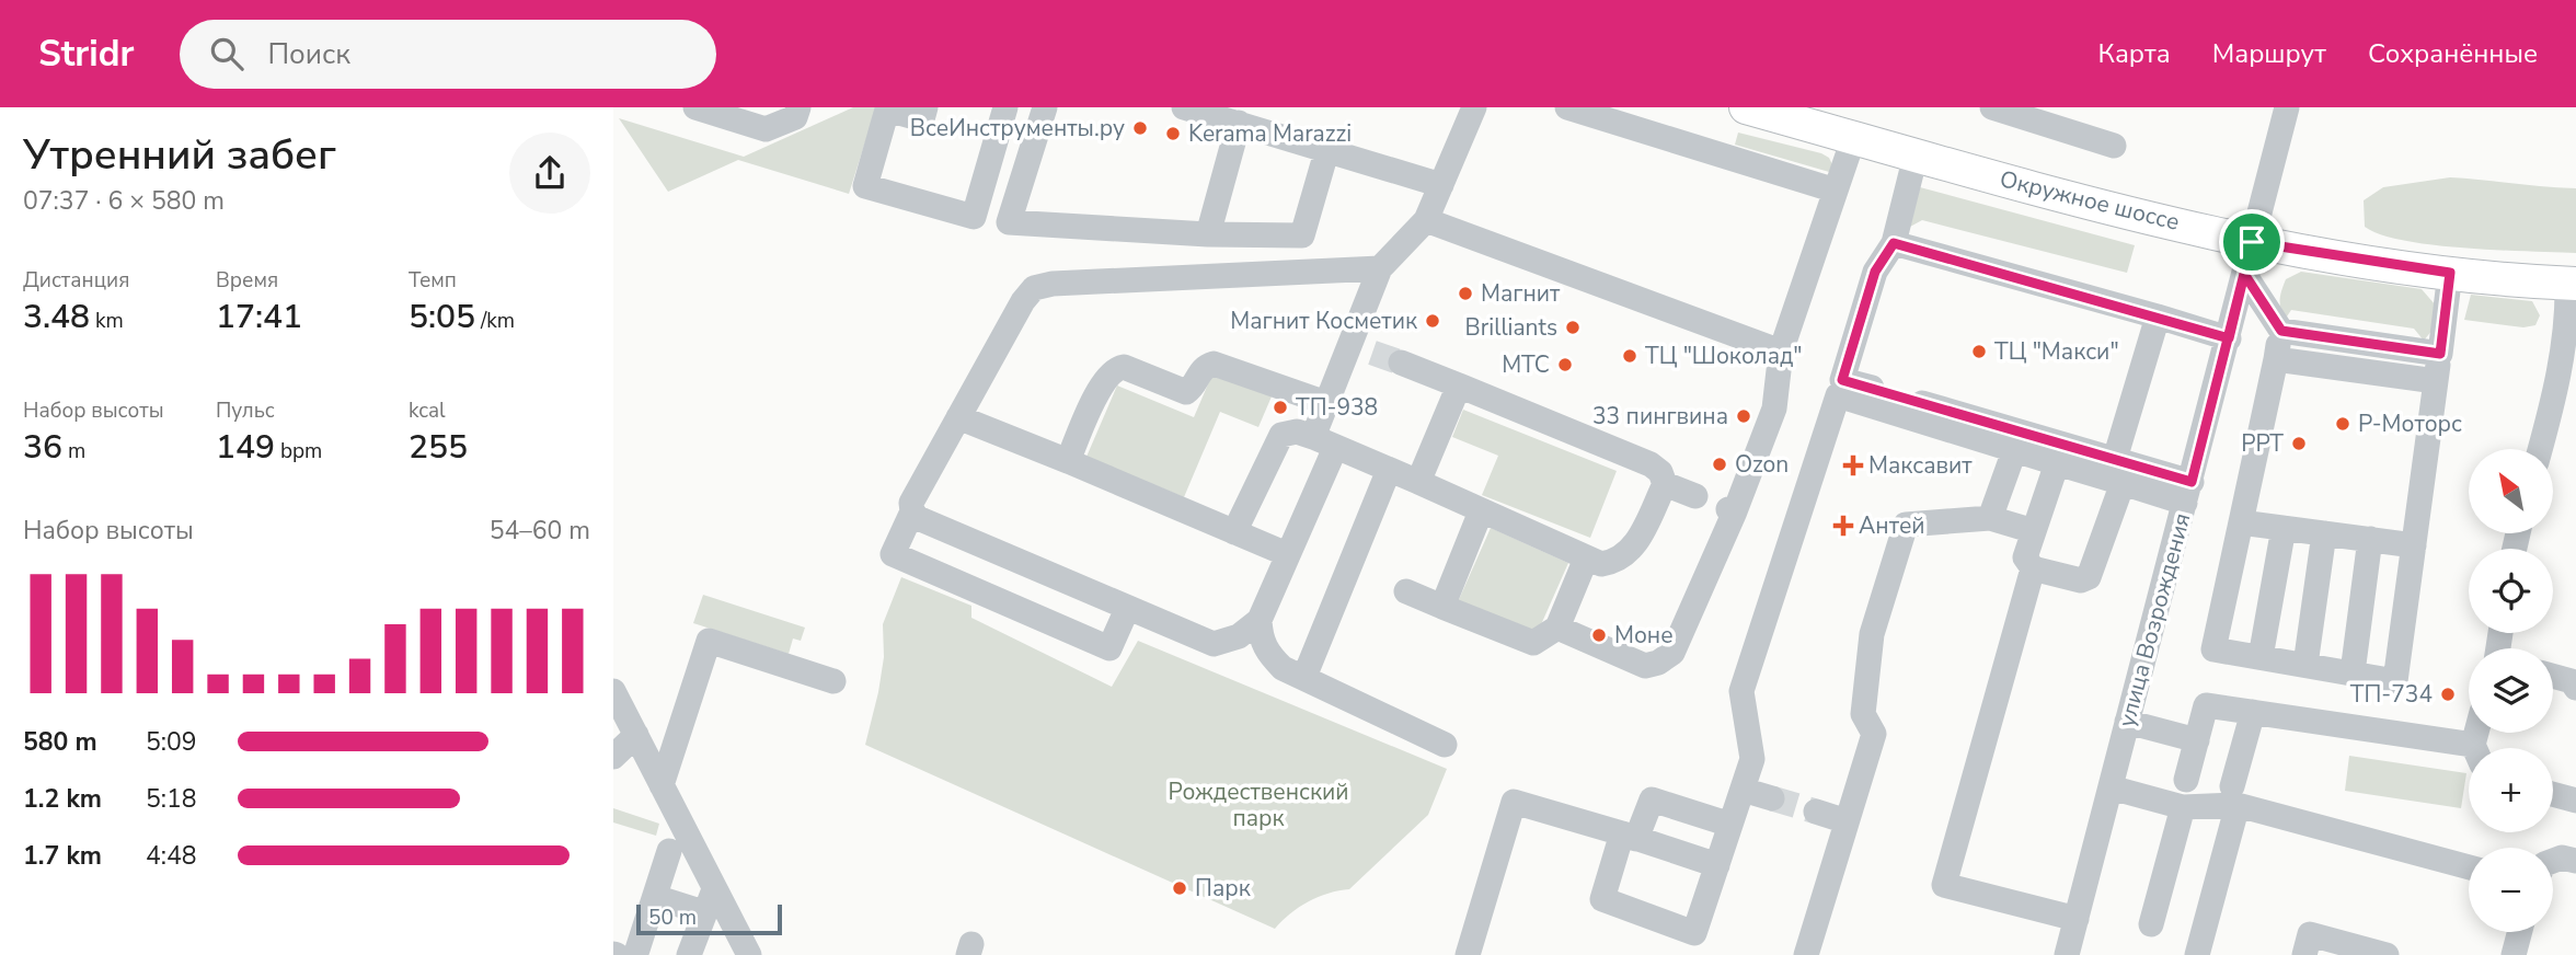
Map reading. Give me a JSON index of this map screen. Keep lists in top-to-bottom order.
{
  "streets": {
    "main road": ["Окружное шоссе"],
    "street": ["улица Возрождения"]
  },
  "crossings": [
    ["Окружное шоссе", "улица Возрождения"]
  ],
  "parks": ["Рождественский парк"],
  "places": {
    "other": [
      "ВсеИнструменты.ру",
      "Kerama Marazzi",
      "Магнит",
      "Магнит Косметик",
      "Brilliants",
      "ТЦ \"Макси\"",
      "ТЦ \"Шоколад\"",
      "МТС",
      "ТП-938",
      "33 пингвина",
      "Р-Моторс",
      "РРТ",
      "Ozon",
      "Моне",
      "ТП-734",
      "Парк"
    ],
    "health": ["Максавит", "Антей"]
  },
  "scale_bar": "50 m",
  "north": "top left",
  "page": {
    "header": "Stridr",
    "search": "Поиск",
    "nav": ["Карта", "Маршрут", "Сохранённые"],
    "heading": ["Утренний забег", "07:37 · 6 × 580 m"],
    "stats": [
      ["Дистанция", "3.48 km"],
      ["Время", "17:41"],
      ["Темп", "5:05 /km"],
      ["Набор высоты", "36 m"],
      ["Пульс", "149 bpm"],
      ["kcal", "255"]
    ],
    "map_buttons": ["+", "−"],
    "chart": ["Набор высоты", "54–60 m"],
    "list": [
      {
        "name": "580 m",
        "note": "5:09"
      },
      {
        "name": "1.2 km",
        "note": "5:18"
      },
      {
        "name": "1.7 km",
        "note": "4:48"
      }
    ],
    "scale": "50 m"
  }
}
